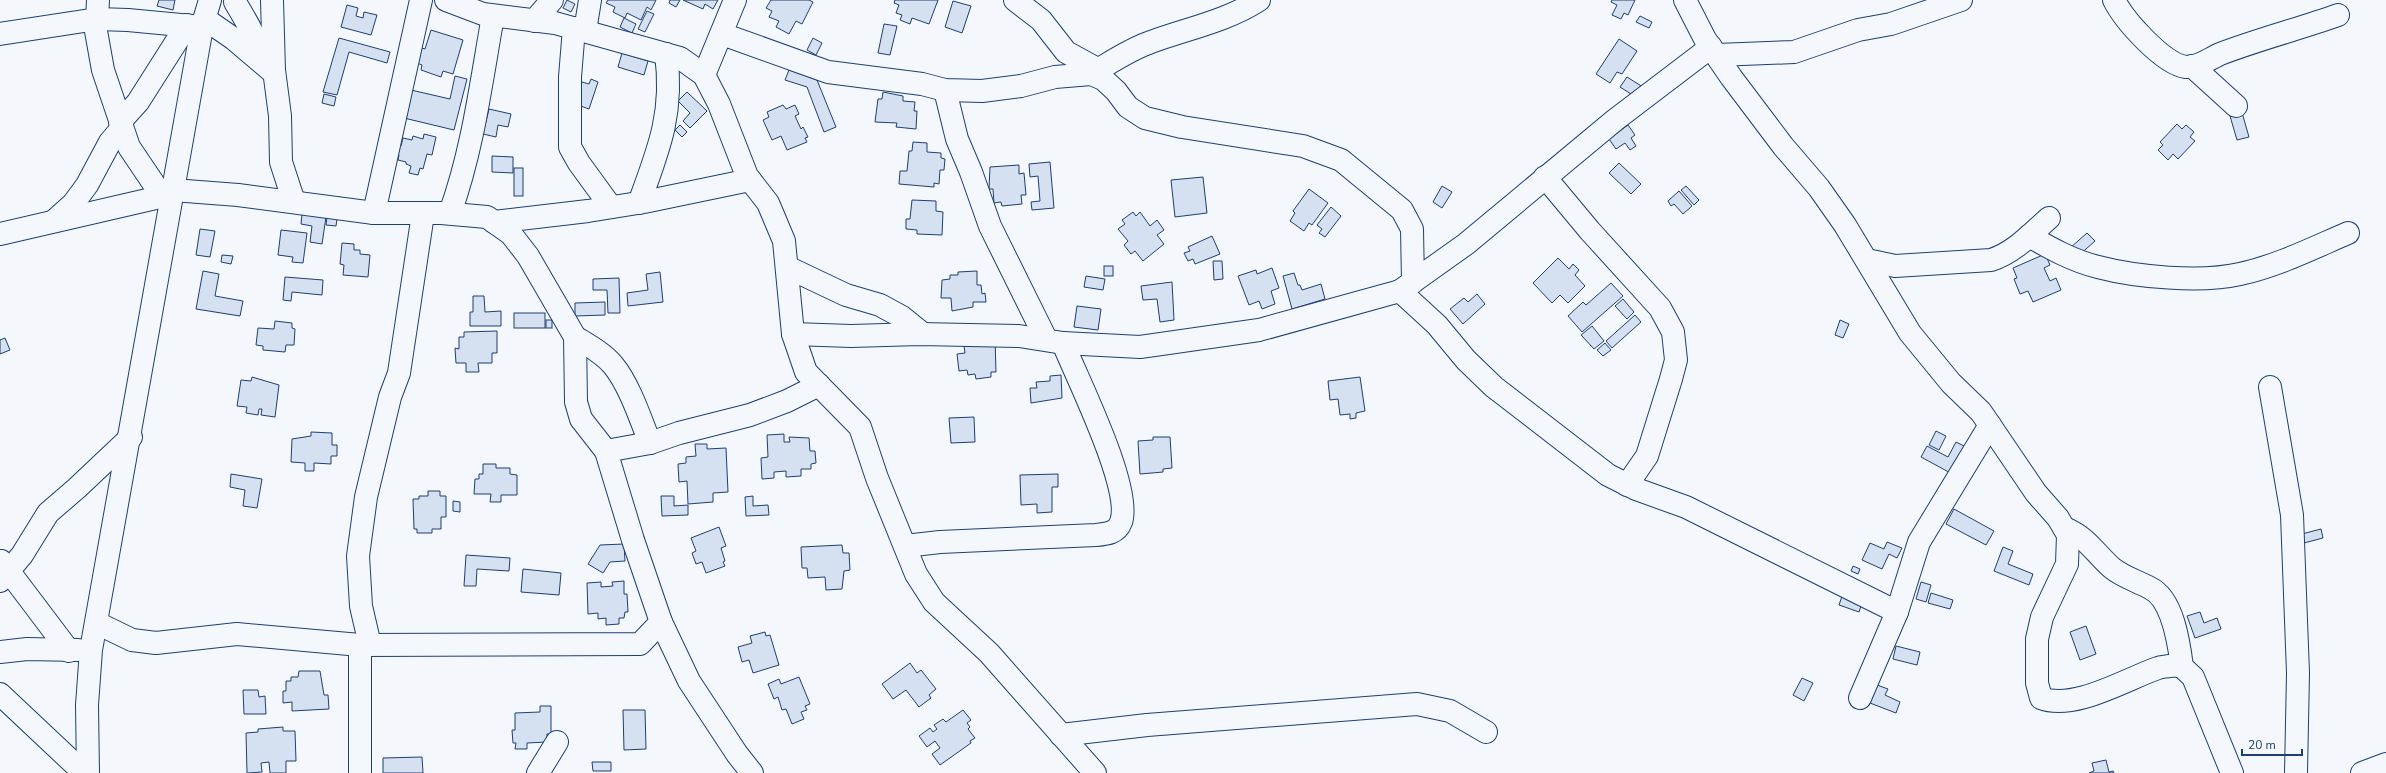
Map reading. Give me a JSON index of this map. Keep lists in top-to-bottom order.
{
  "scale_bar": "20 m"
}
